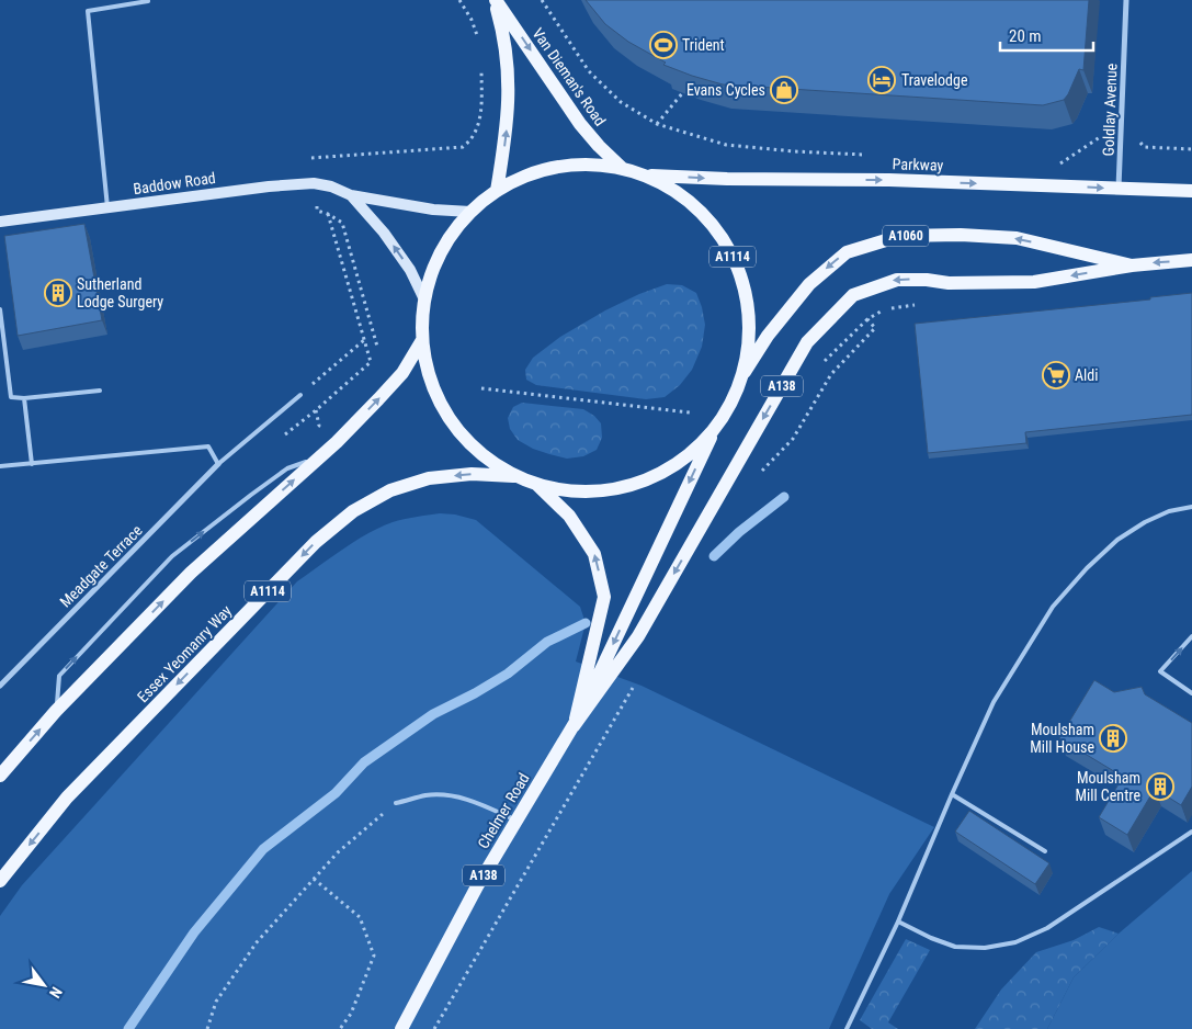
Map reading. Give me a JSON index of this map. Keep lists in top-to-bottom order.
{
  "streets": {
    "main road": [
      "Van Dieman's Road",
      "Parkway",
      "Baddow Road",
      "A1060",
      "A1114",
      "A138",
      "Essex Yeomanry Way",
      "Chelmer Road"
    ],
    "street": ["Goldlay Avenue", "Meadgate Terrace"]
  },
  "crossings": [
    ["Van Dieman's Road", "A1114"],
    ["Goldlay Avenue", "Parkway"],
    ["Parkway", "A1114"],
    ["Baddow Road", "A1114"],
    ["A1060", "A1114"],
    ["A1060", "A138"],
    ["A1114", "Essex Yeomanry Way"],
    ["A1114", "Chelmer Road"],
    ["A138", "Chelmer Road"]
  ],
  "one_way": ["Parkway"],
  "places": {
    "sports": ["Trident"],
    "hotel": ["Travelodge"],
    "shop": ["Evans Cycles"],
    "building": ["Sutherland Lodge Surgery", "Moulsham Mill House", "Moulsham Mill Centre"],
    "supermarket": ["Aldi"]
  },
  "scale_bar": "20 m",
  "north": "bottom right"
}
